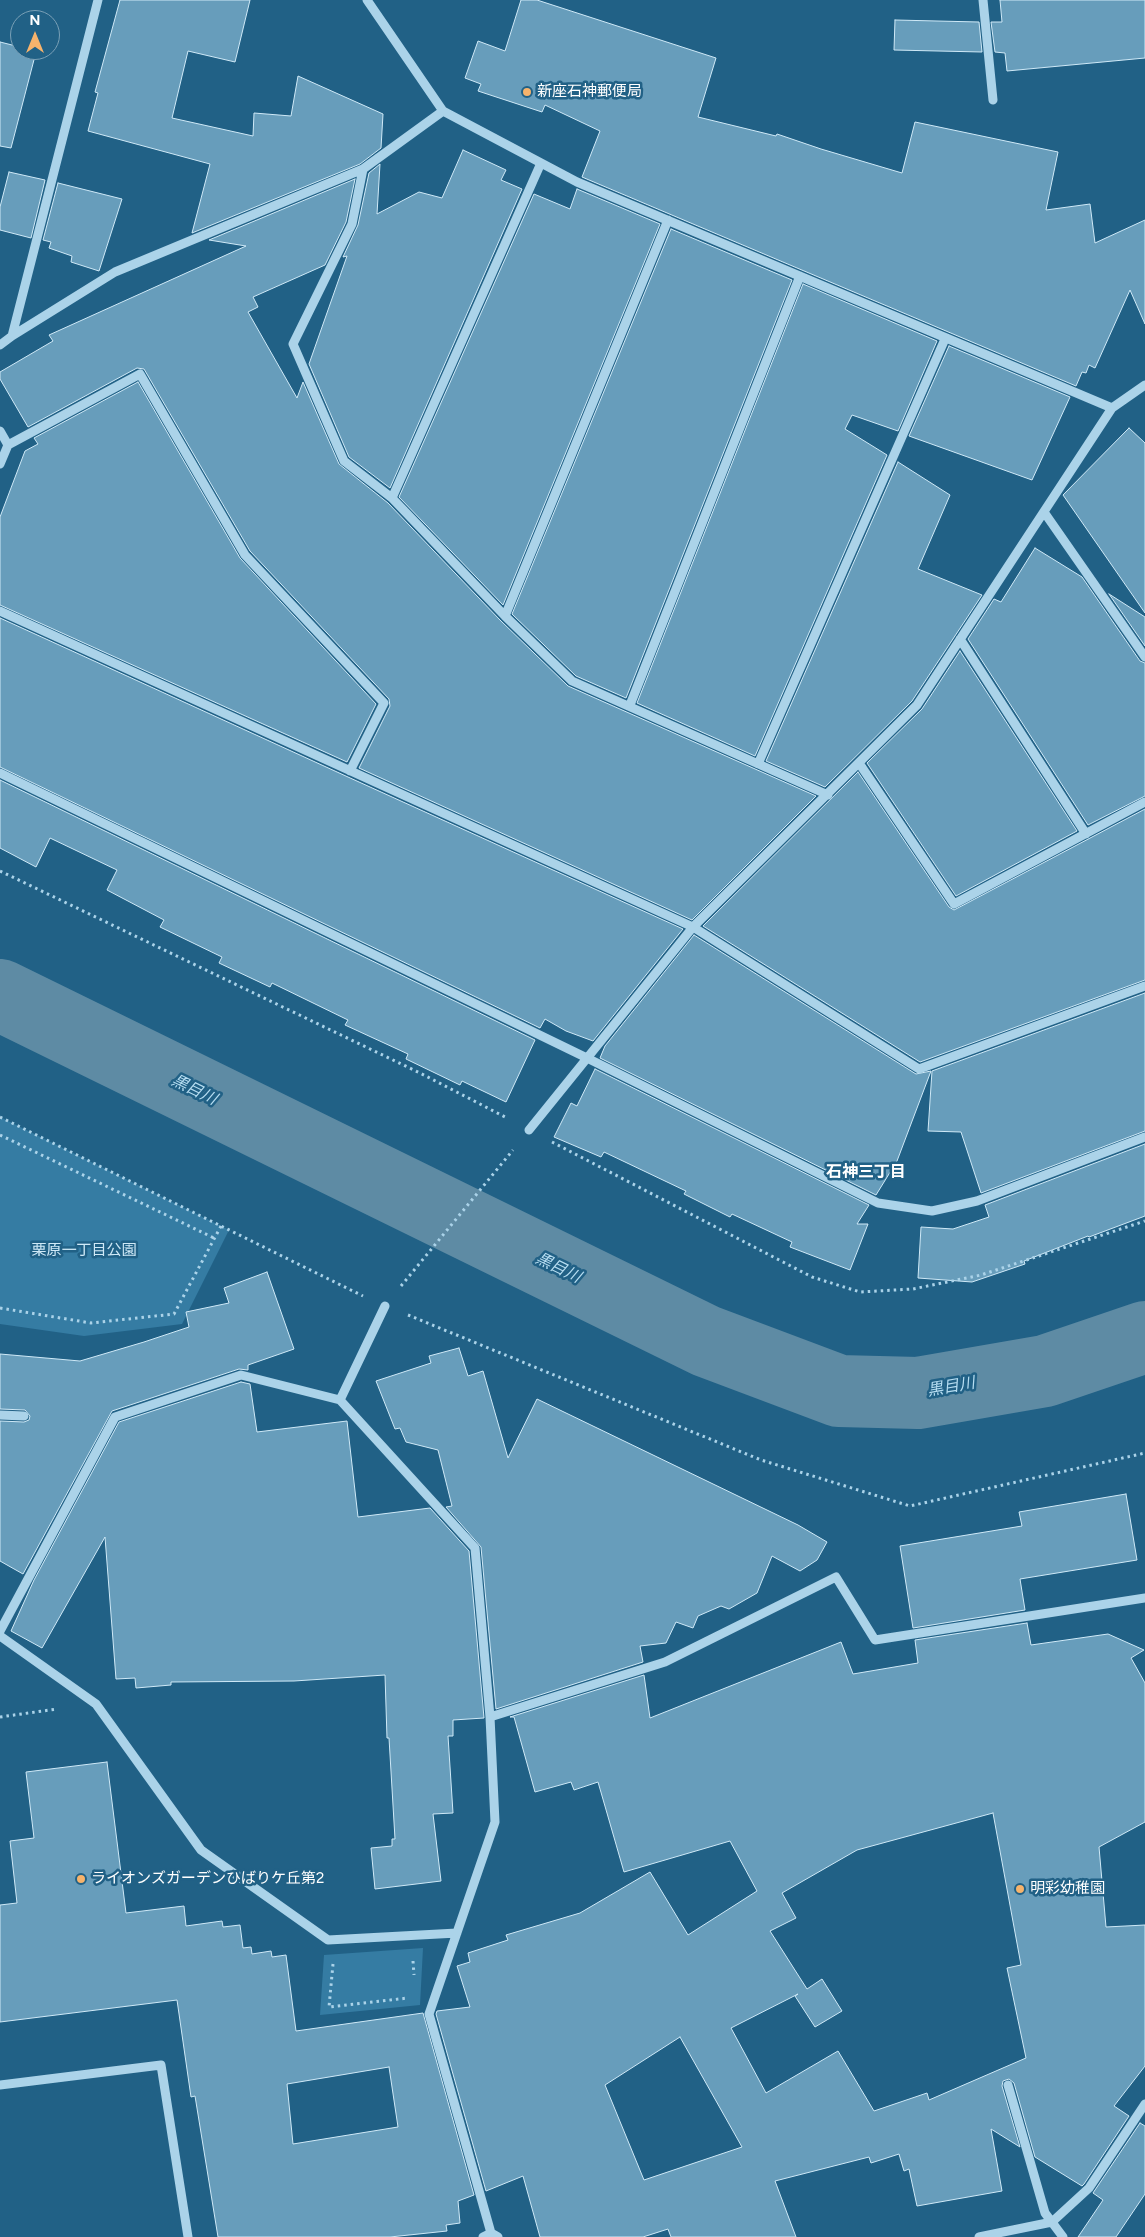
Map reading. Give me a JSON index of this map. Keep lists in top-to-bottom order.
{
  "districts": ["石神三丁目"],
  "water": ["黒目川"],
  "parks": ["栗原一丁目公園"],
  "places": ["新座石神郵便局", "ライオンズガーデンひばりケ丘第2", "明彩幼稚園"],
  "north": "top"
}
